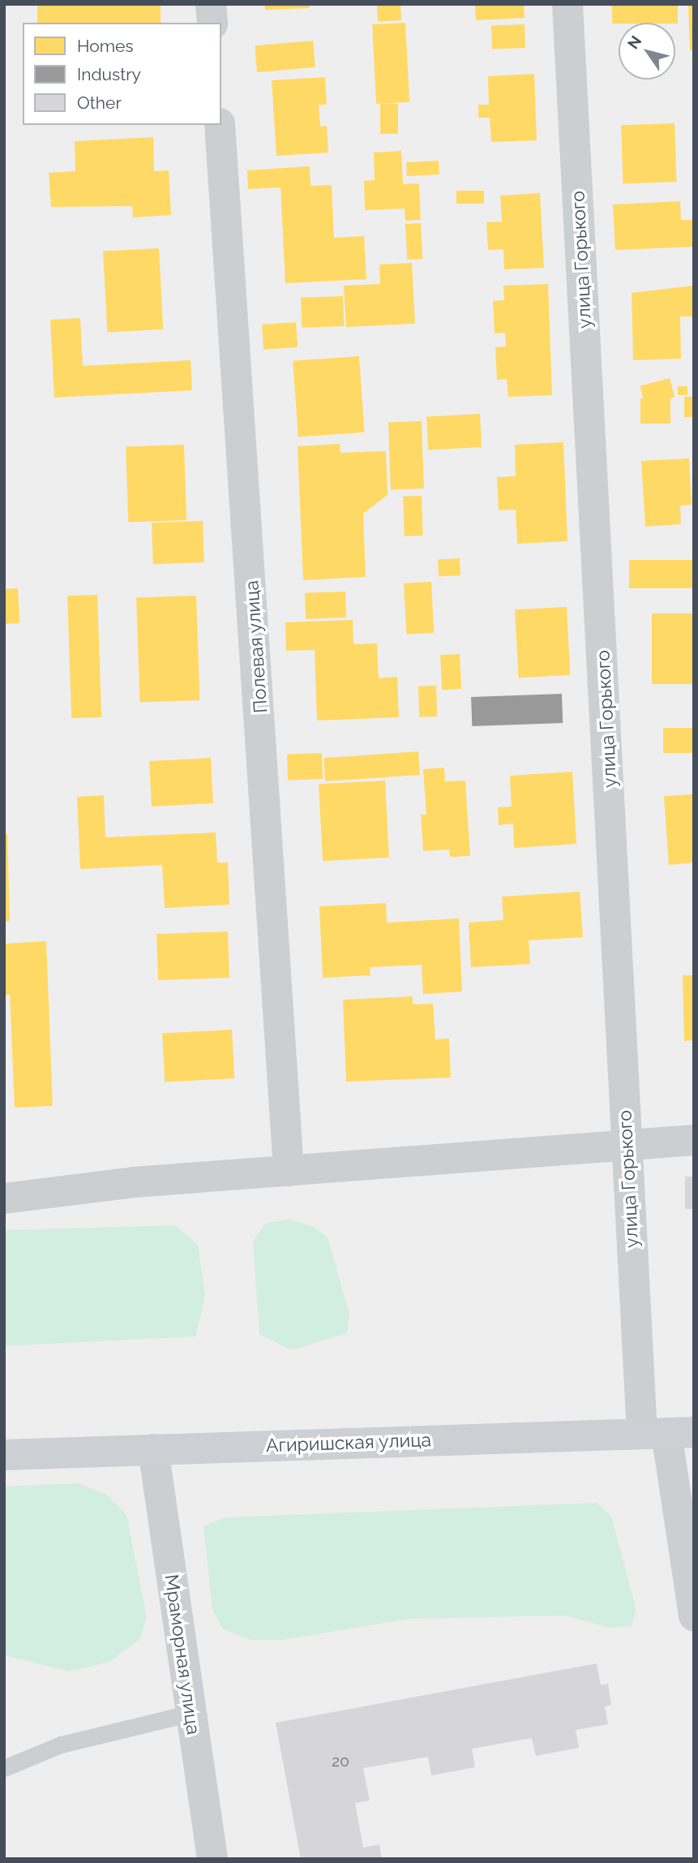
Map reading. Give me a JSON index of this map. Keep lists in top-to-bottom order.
{
  "streets": {
    "street": [
      "улица Горького",
      "Полевая улица",
      "Агиришская улица",
      "Мраморная улица"
    ]
  },
  "crossings": [
    ["улица Горького", "Агиришская улица"],
    ["Агиришская улица", "Мраморная улица"]
  ],
  "house_numbers": ["20"],
  "legend": ["Homes", "Industry", "Other"],
  "north": "top left"
}
